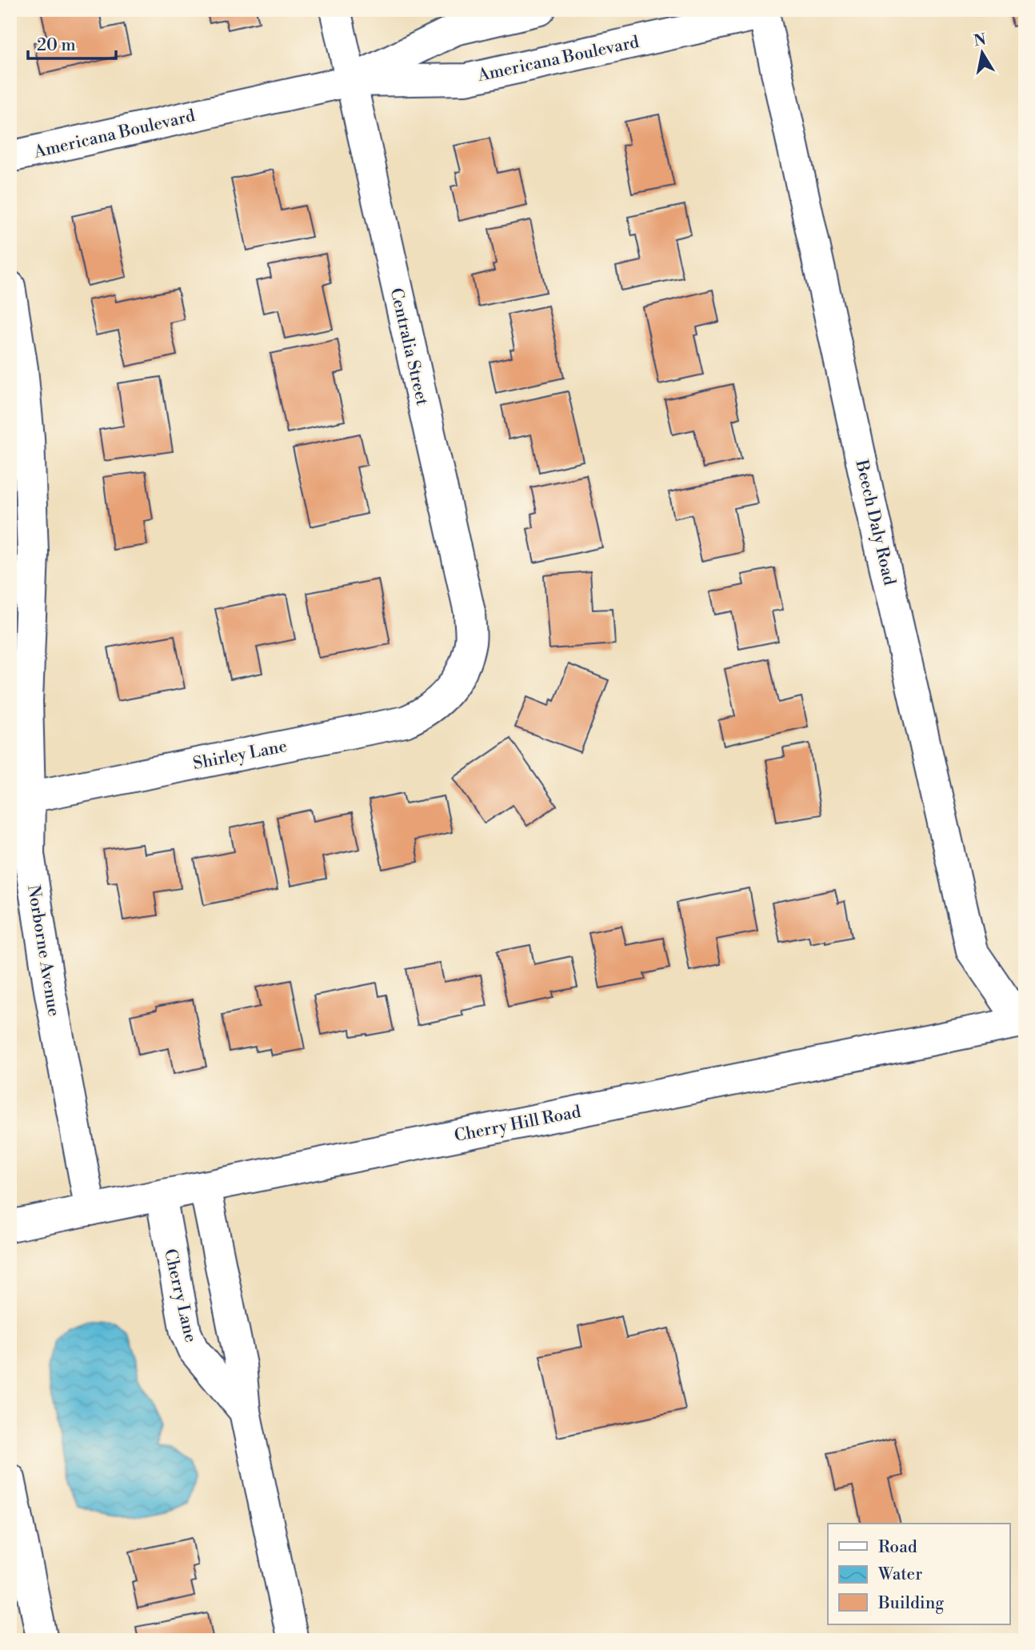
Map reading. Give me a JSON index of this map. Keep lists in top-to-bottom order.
{
  "streets": {
    "street": [
      "Americana Boulevard",
      "Centralia Street",
      "Beech Daly Road",
      "Shirley Lane",
      "Norborne Avenue",
      "Cherry Hill Road",
      "Cherry Lane"
    ]
  },
  "crossings": [
    ["Americana Boulevard", "Centralia Street"],
    ["Americana Boulevard", "Beech Daly Road"],
    ["Centralia Street", "Shirley Lane"],
    ["Beech Daly Road", "Cherry Hill Road"],
    ["Shirley Lane", "Norborne Avenue"],
    ["Norborne Avenue", "Cherry Hill Road"],
    ["Cherry Hill Road", "Cherry Lane"]
  ],
  "legend": ["Road", "Water", "Building"],
  "scale_bar": "20 m",
  "north": "top"
}
